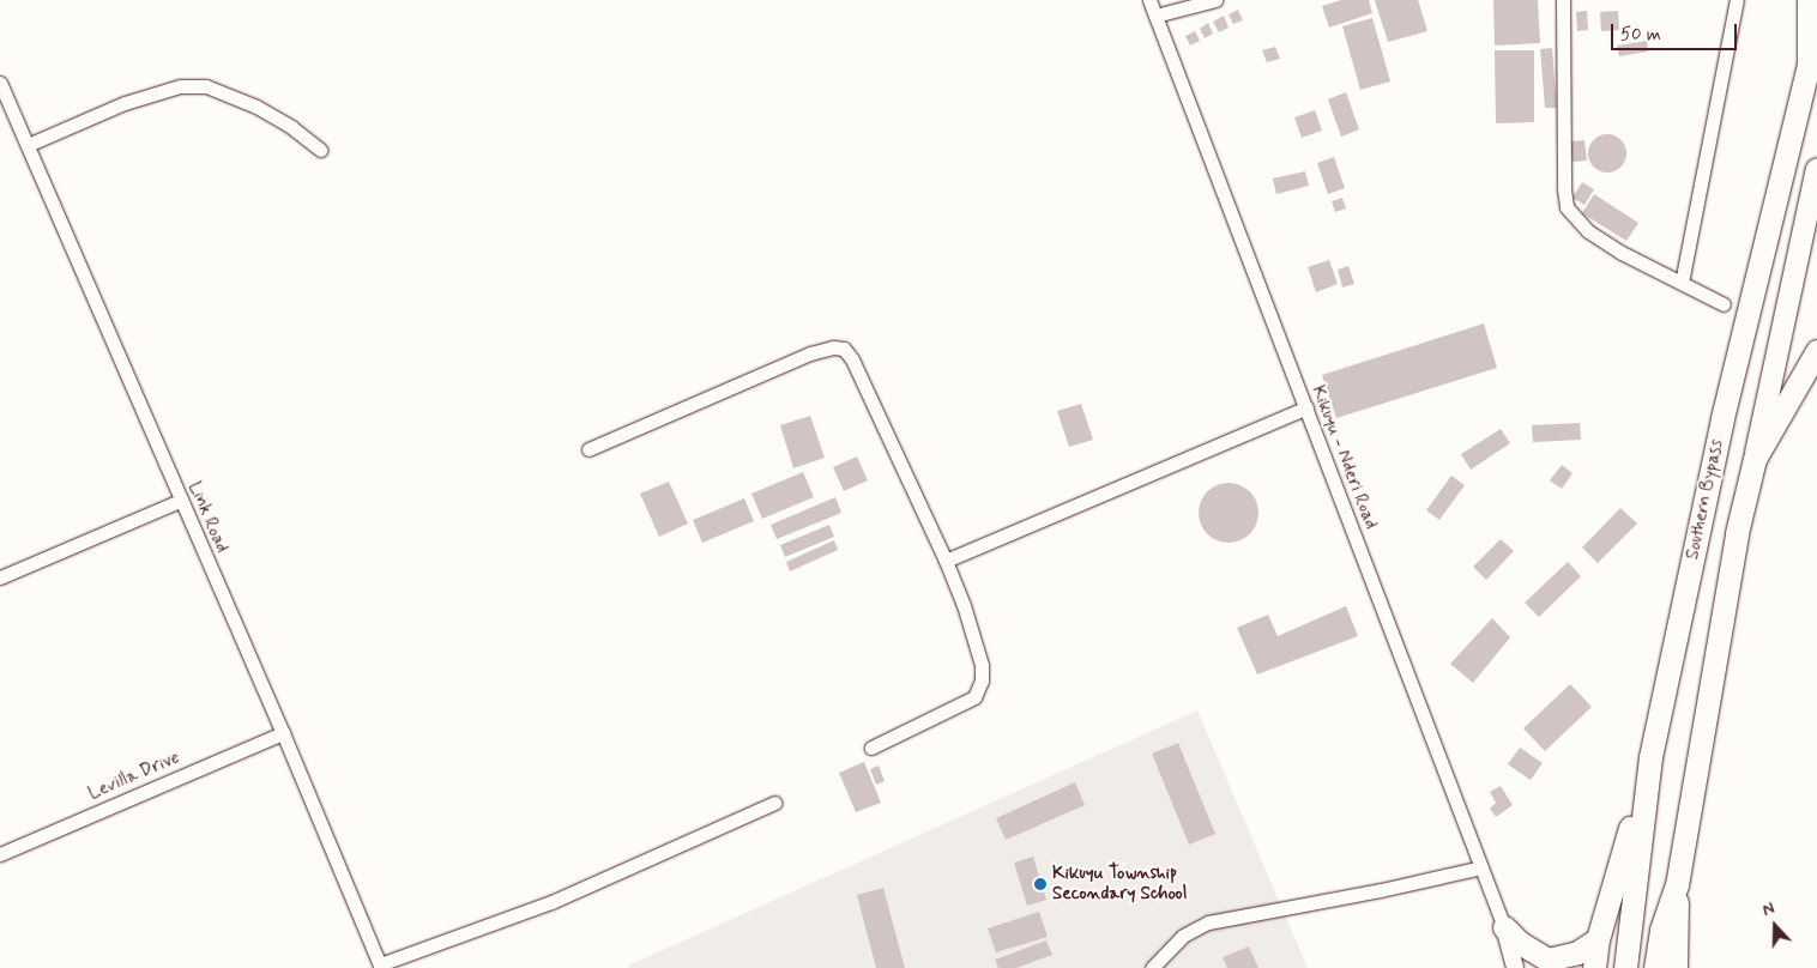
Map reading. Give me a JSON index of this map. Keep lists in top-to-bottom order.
{
  "streets": {
    "highway": ["Southern Bypass"],
    "street": ["Kikuyu - Nderi Road", "Link Road", "Levilla Drive"]
  },
  "crossings": [
    ["Link Road", "Levilla Drive"]
  ],
  "places": ["Kikuyu Township Secondary School"],
  "scale_bar": "50 m",
  "north": "top"
}
